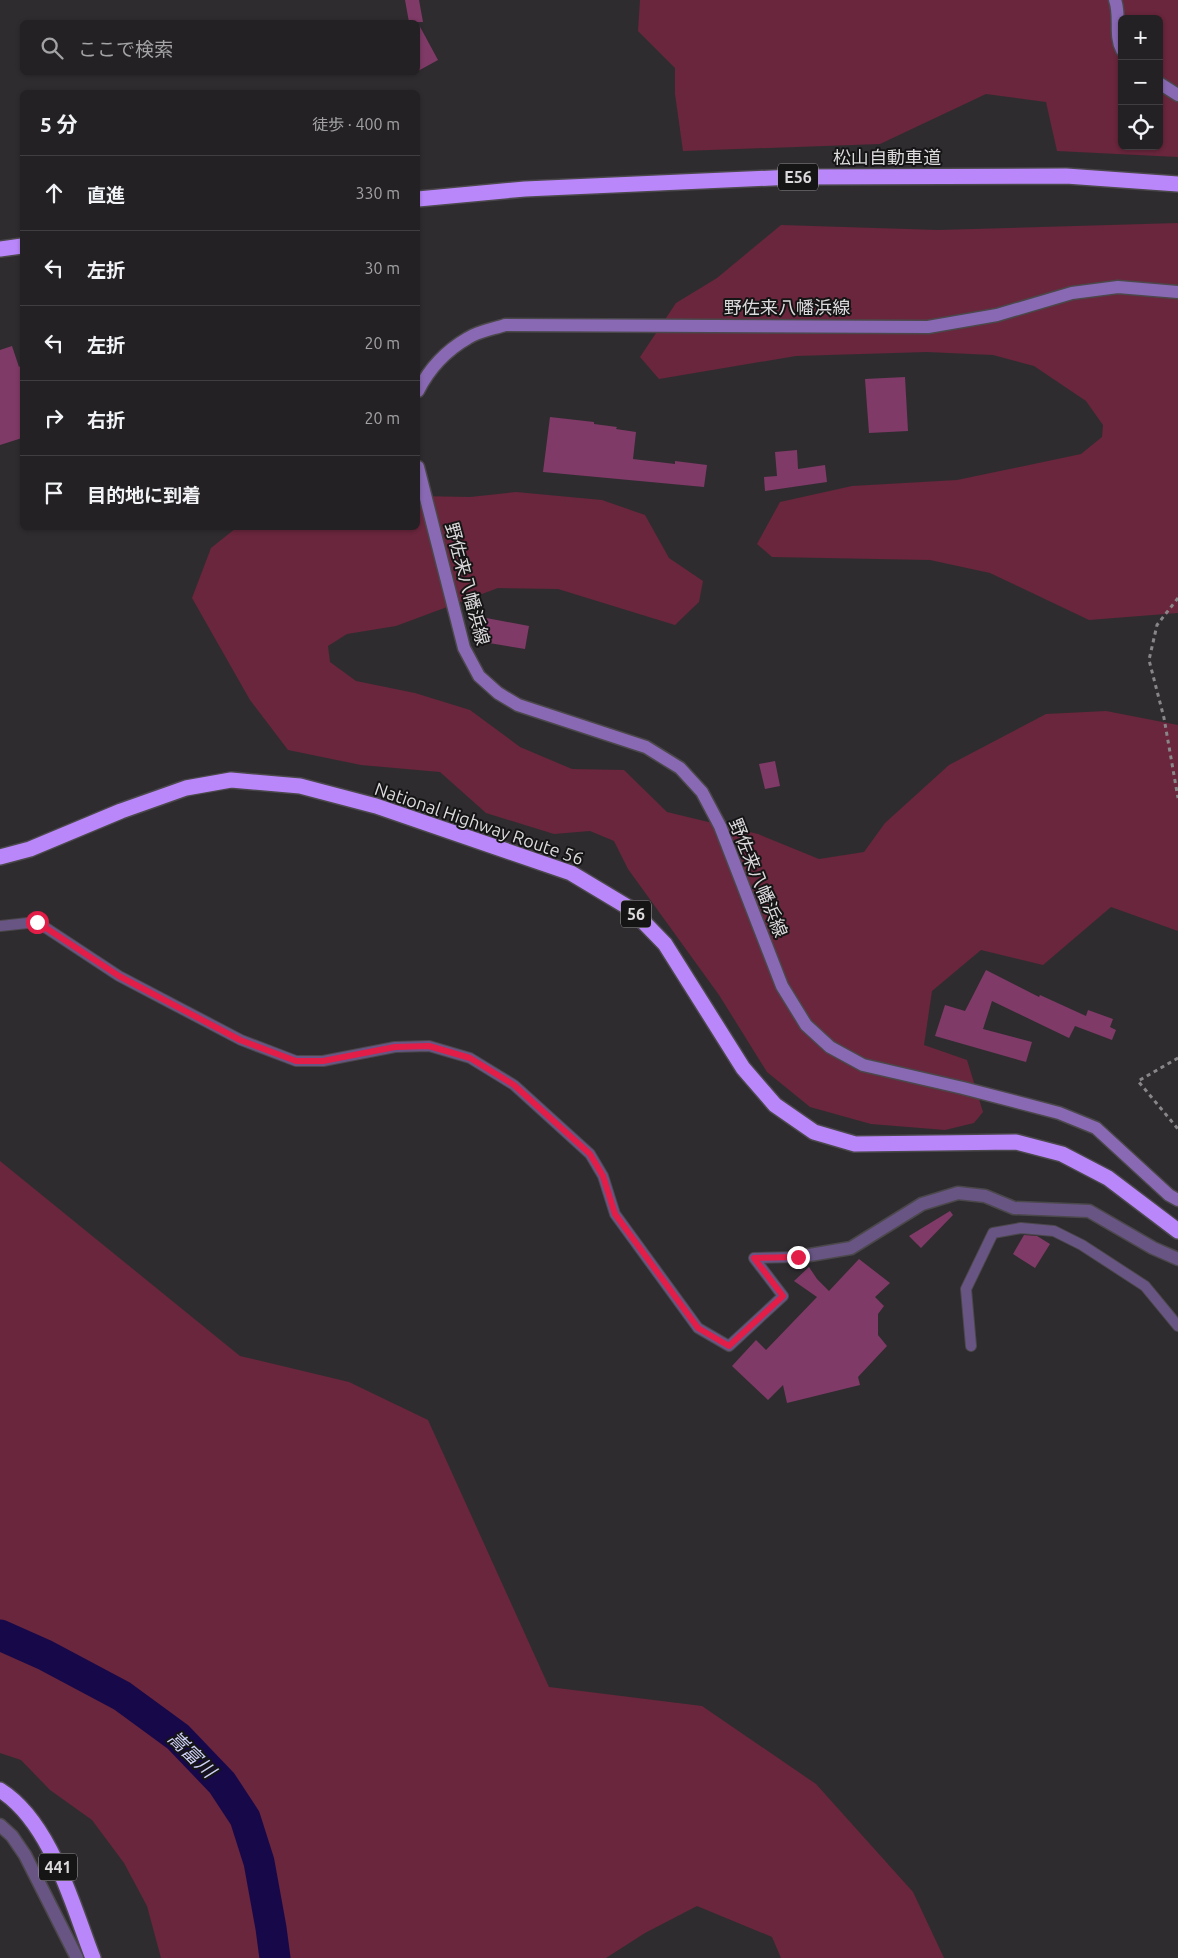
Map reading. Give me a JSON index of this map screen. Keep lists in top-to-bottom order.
{
  "streets": {
    "highway": [
      "松山自動車道",
      "E56",
      "National Highway Route 56",
      "56",
      "441"
    ],
    "main road": ["野佐来八幡浜線"]
  },
  "water": ["嵩富川"],
  "page": {
    "map_buttons": ["+", "−"],
    "search": "ここで検索",
    "heading": ["5 分", "徒歩 · 400 m"],
    "list": [
      ["直進", "330 m"],
      ["左折", "30 m"],
      ["左折", "20 m"],
      ["右折", "20 m"],
      "目的地に到着"
    ]
  }
}
